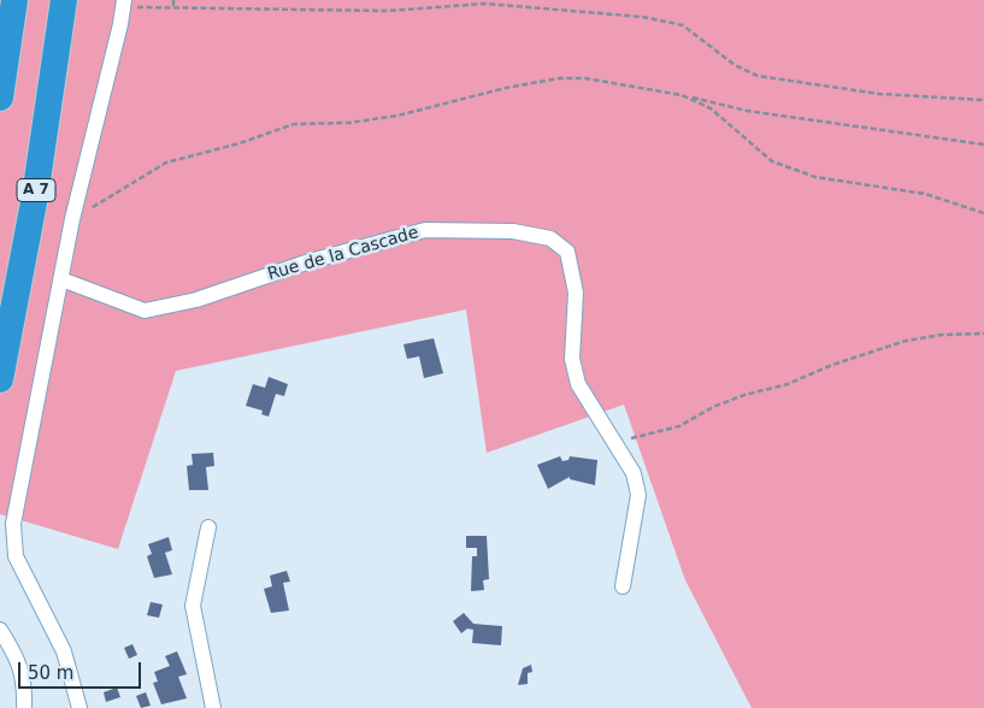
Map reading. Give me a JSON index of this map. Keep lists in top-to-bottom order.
{
  "streets": {
    "highway": ["A 7"],
    "street": ["Rue de la Cascade"]
  },
  "scale_bar": "50 m"
}
